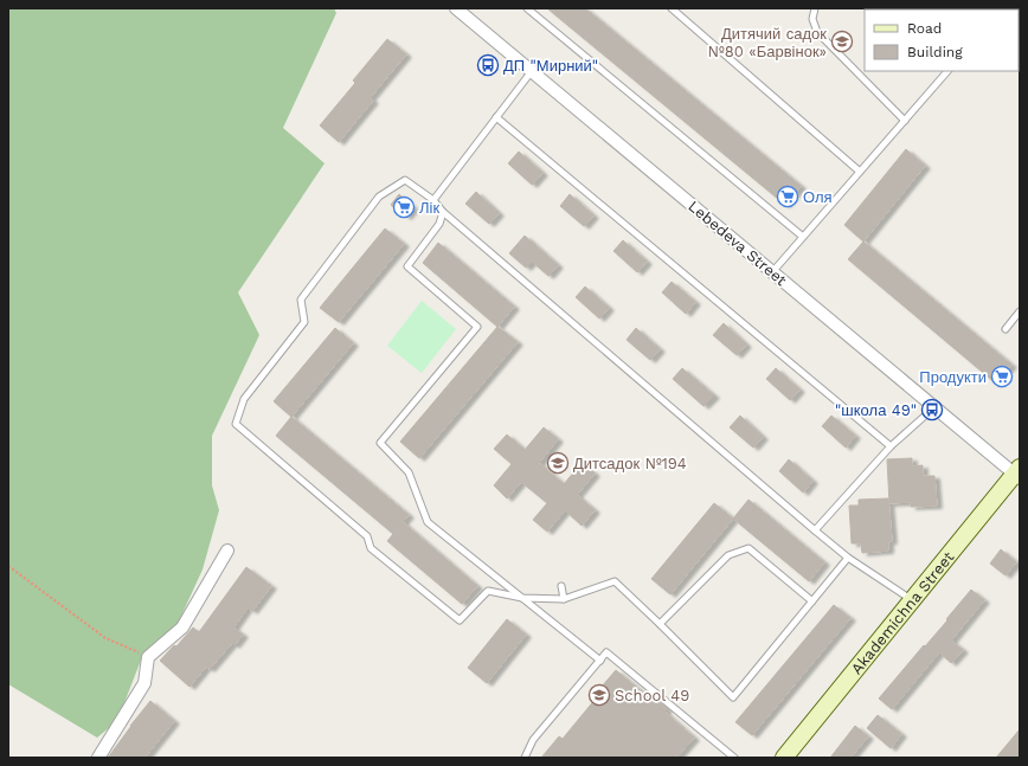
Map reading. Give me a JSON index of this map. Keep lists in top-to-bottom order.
{
  "streets": {
    "main road": ["Akademichna Street"],
    "street": ["Lebedeva Street"]
  },
  "crossings": [
    ["Lebedeva Street", "Akademichna Street"]
  ],
  "places": {
    "school or university": ["Дитячий садок №80 «Барвінок»", "Дитсадок №194", "School 49"],
    "bus stop": ["ДП \"Мирний\"", "\"школа 49\""],
    "supermarket": ["Оля", "Лік", "Продукти"]
  },
  "legend": ["Road", "Building"]
}
